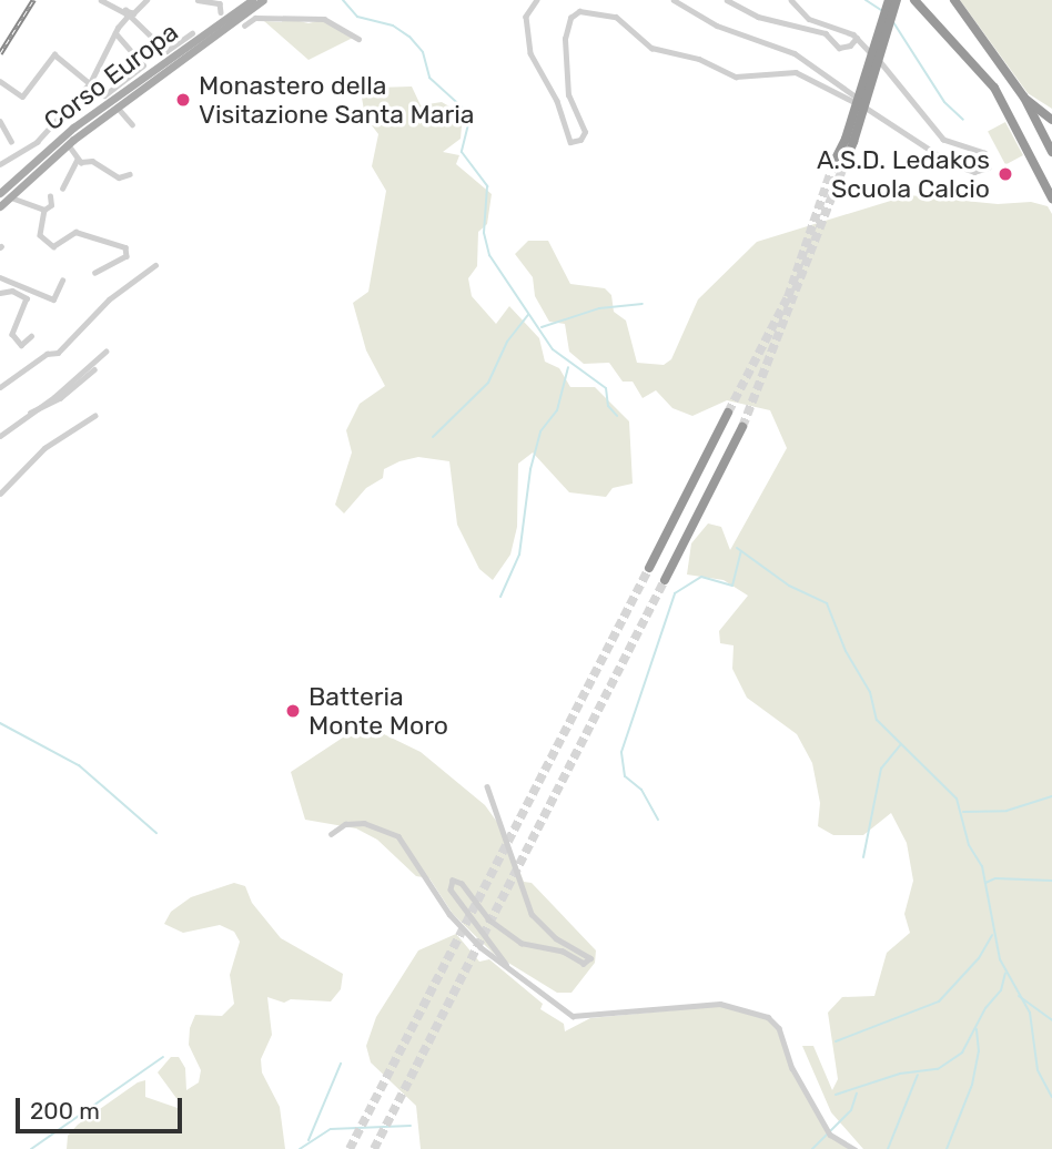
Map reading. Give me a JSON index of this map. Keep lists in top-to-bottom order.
{
  "streets": {
    "main road": ["Corso Europa"]
  },
  "places": ["Monastero della Visitazione Santa Maria", "A.S.D. Ledakos Scuola Calcio", "Batteria Monte Moro"],
  "scale_bar": "200 m"
}
